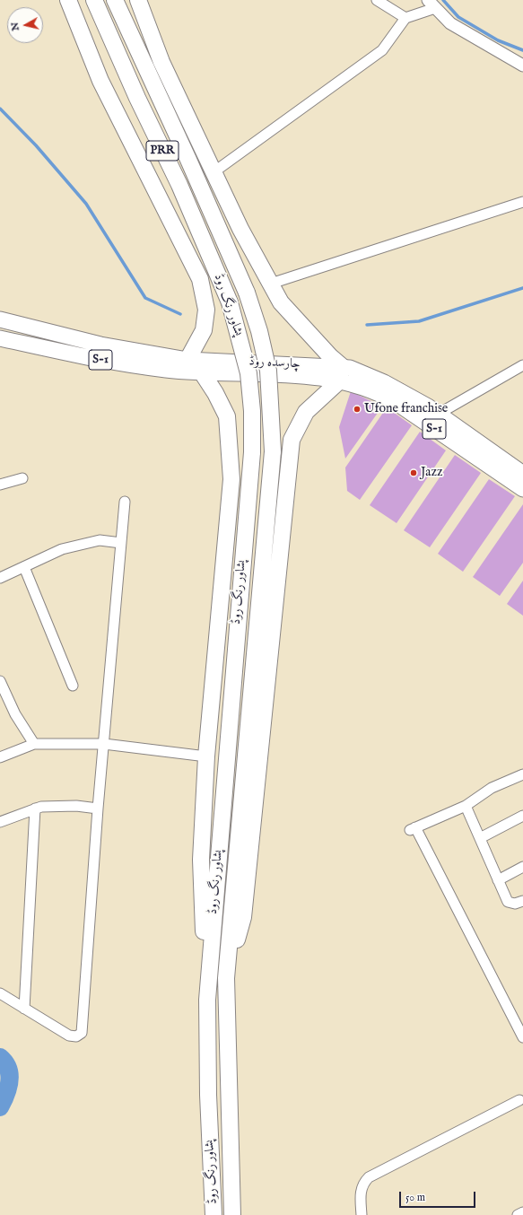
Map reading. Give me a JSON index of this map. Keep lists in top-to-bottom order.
{
  "streets": {
    "highway": ["PRR", "پشاور رنگ روڈ"],
    "main road": ["S-1", "چارسدہ روڈ"]
  },
  "places": ["Ufone franchise", "Jazz"],
  "scale_bar": "50 m",
  "north": "left"
}
